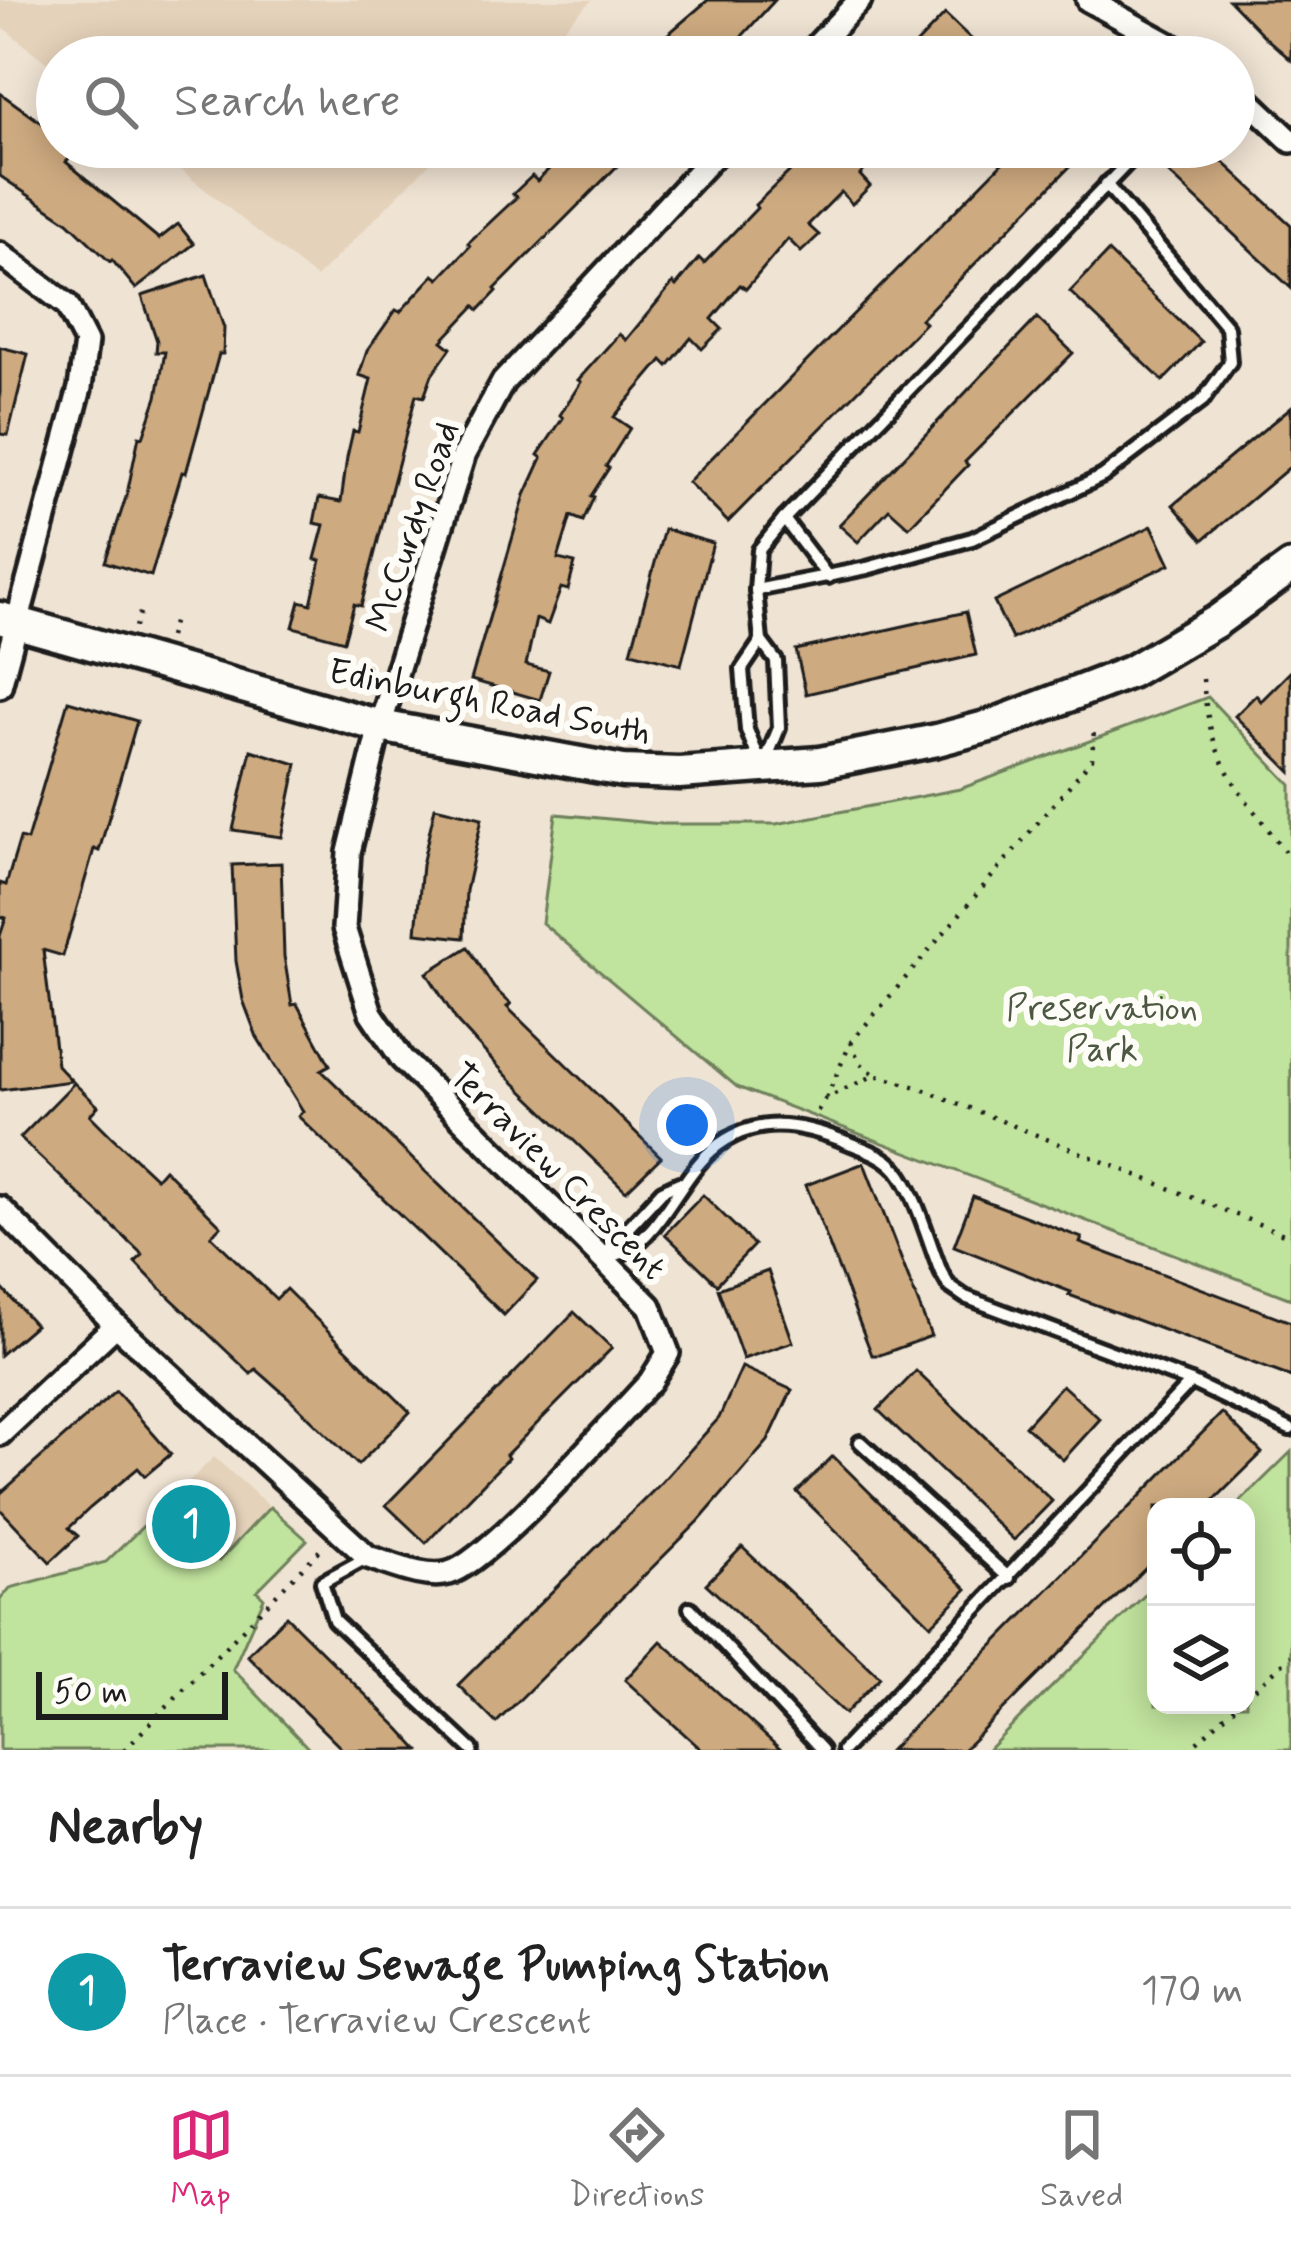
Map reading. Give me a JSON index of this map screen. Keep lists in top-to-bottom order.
{
  "streets": {
    "main road": ["Edinburgh Road South"],
    "street": ["McCurdy Road", "Terraview Crescent"]
  },
  "crossings": [
    ["McCurdy Road", "Edinburgh Road South"],
    ["McCurdy Road", "Terraview Crescent"],
    ["Edinburgh Road South", "Terraview Crescent"]
  ],
  "parks": ["Preservation Park"],
  "scale_bar": "50 m",
  "page": {
    "search": "Search here",
    "pins": "1",
    "scale": "50 m",
    "heading": "Nearby",
    "list": [
      {
        "mark": "1",
        "name": "Terraview Sewage Pumping Station",
        "note": "Place · Terraview Crescent",
        "value": "170 m"
      }
    ],
    "nav": ["Map", "Directions", "Saved"]
  }
}
